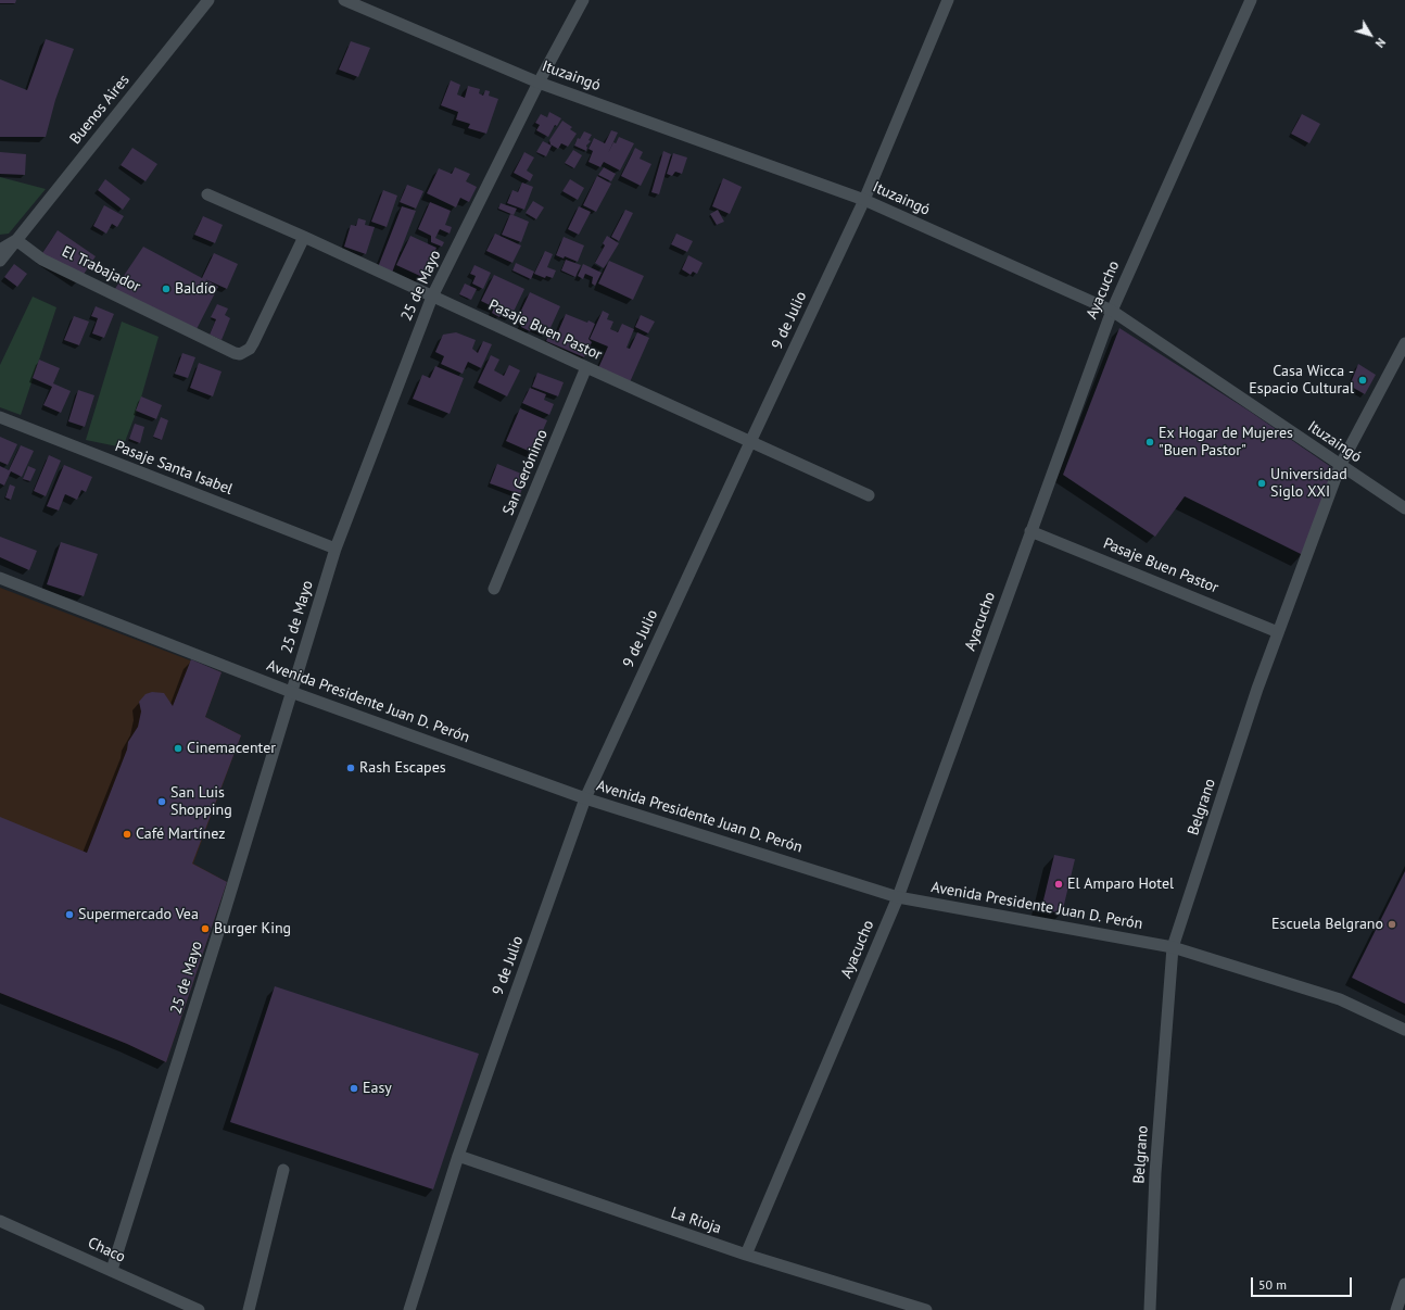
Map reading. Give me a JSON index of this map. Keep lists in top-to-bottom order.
{
  "streets": {
    "street": [
      "Ituzaingó",
      "Buenos Aires",
      "El Trabajador",
      "25 de Mayo",
      "Ayacucho",
      "9 de Julio",
      "Pasaje Buen Pastor",
      "Pasaje Santa Isabel",
      "San Gerónimo",
      "Avenida Presidente Juan D. Perón",
      "Belgrano",
      "La Rioja",
      "Chaco"
    ]
  },
  "crossings": [
    ["Ituzaingó", "25 de Mayo"],
    ["Ituzaingó", "Ayacucho"],
    ["Ituzaingó", "9 de Julio"],
    ["Ituzaingó", "Belgrano"],
    ["Buenos Aires", "El Trabajador"],
    ["El Trabajador", "Pasaje Buen Pastor"],
    ["25 de Mayo", "Pasaje Buen Pastor"],
    ["25 de Mayo", "Pasaje Santa Isabel"],
    ["25 de Mayo", "Avenida Presidente Juan D. Perón"],
    ["25 de Mayo", "Chaco"],
    ["Ayacucho", "Pasaje Buen Pastor"],
    ["Ayacucho", "Avenida Presidente Juan D. Perón"],
    ["Ayacucho", "La Rioja"],
    ["9 de Julio", "Pasaje Buen Pastor"],
    ["9 de Julio", "Avenida Presidente Juan D. Perón"],
    ["9 de Julio", "La Rioja"],
    ["Pasaje Buen Pastor", "San Gerónimo"],
    ["Pasaje Buen Pastor", "Belgrano"],
    ["Avenida Presidente Juan D. Perón", "Belgrano"]
  ],
  "places": [
    "Baldío",
    "Casa Wicca - Espacio Cultural",
    "Ex Hogar de Mujeres \"Buen Pastor\"",
    "Universidad Siglo XXI",
    "Cinemacenter",
    "Rash Escapes",
    "San Luis Shopping",
    "Café Martínez",
    "El Amparo Hotel",
    "Supermercado Vea",
    "Escuela Belgrano",
    "Burger King",
    "Easy"
  ],
  "scale_bar": "50 m",
  "north": "bottom right"
}
